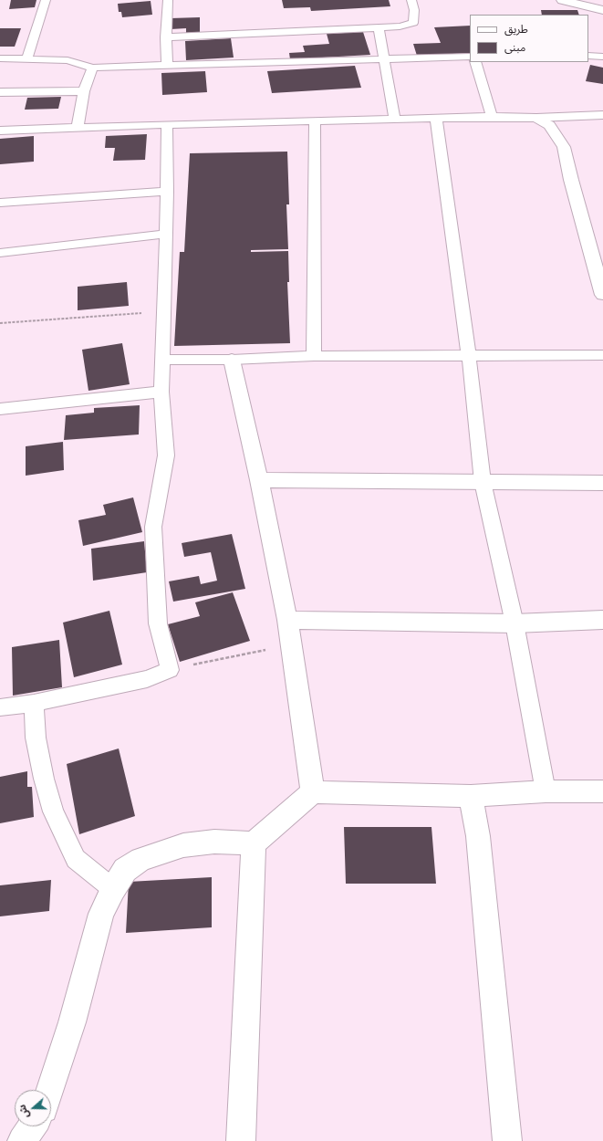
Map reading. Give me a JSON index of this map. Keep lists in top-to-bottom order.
{
  "legend": ["طريق", "مبنى"],
  "north": "left"
}
